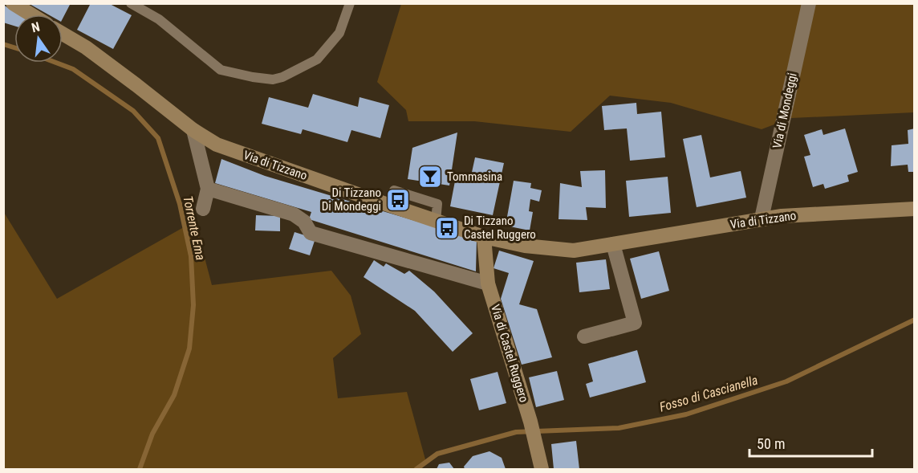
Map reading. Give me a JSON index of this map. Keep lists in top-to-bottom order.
{
  "streets": {
    "main road": ["Via di Tizzano", "Via di Castel Ruggero"],
    "street": ["Via di Mondeggi"]
  },
  "crossings": [
    ["Via di Mondeggi", "Via di Tizzano"],
    ["Via di Tizzano", "Via di Castel Ruggero"]
  ],
  "water": ["Torrente Ema", "Fosso di Cascianella"],
  "places": {
    "bar": ["Tommasina"],
    "bus stop": ["Di Tizzano Di Mondeggi", "Di Tizzano Castel Ruggero"]
  },
  "scale_bar": "50 m",
  "north": "top"
}
